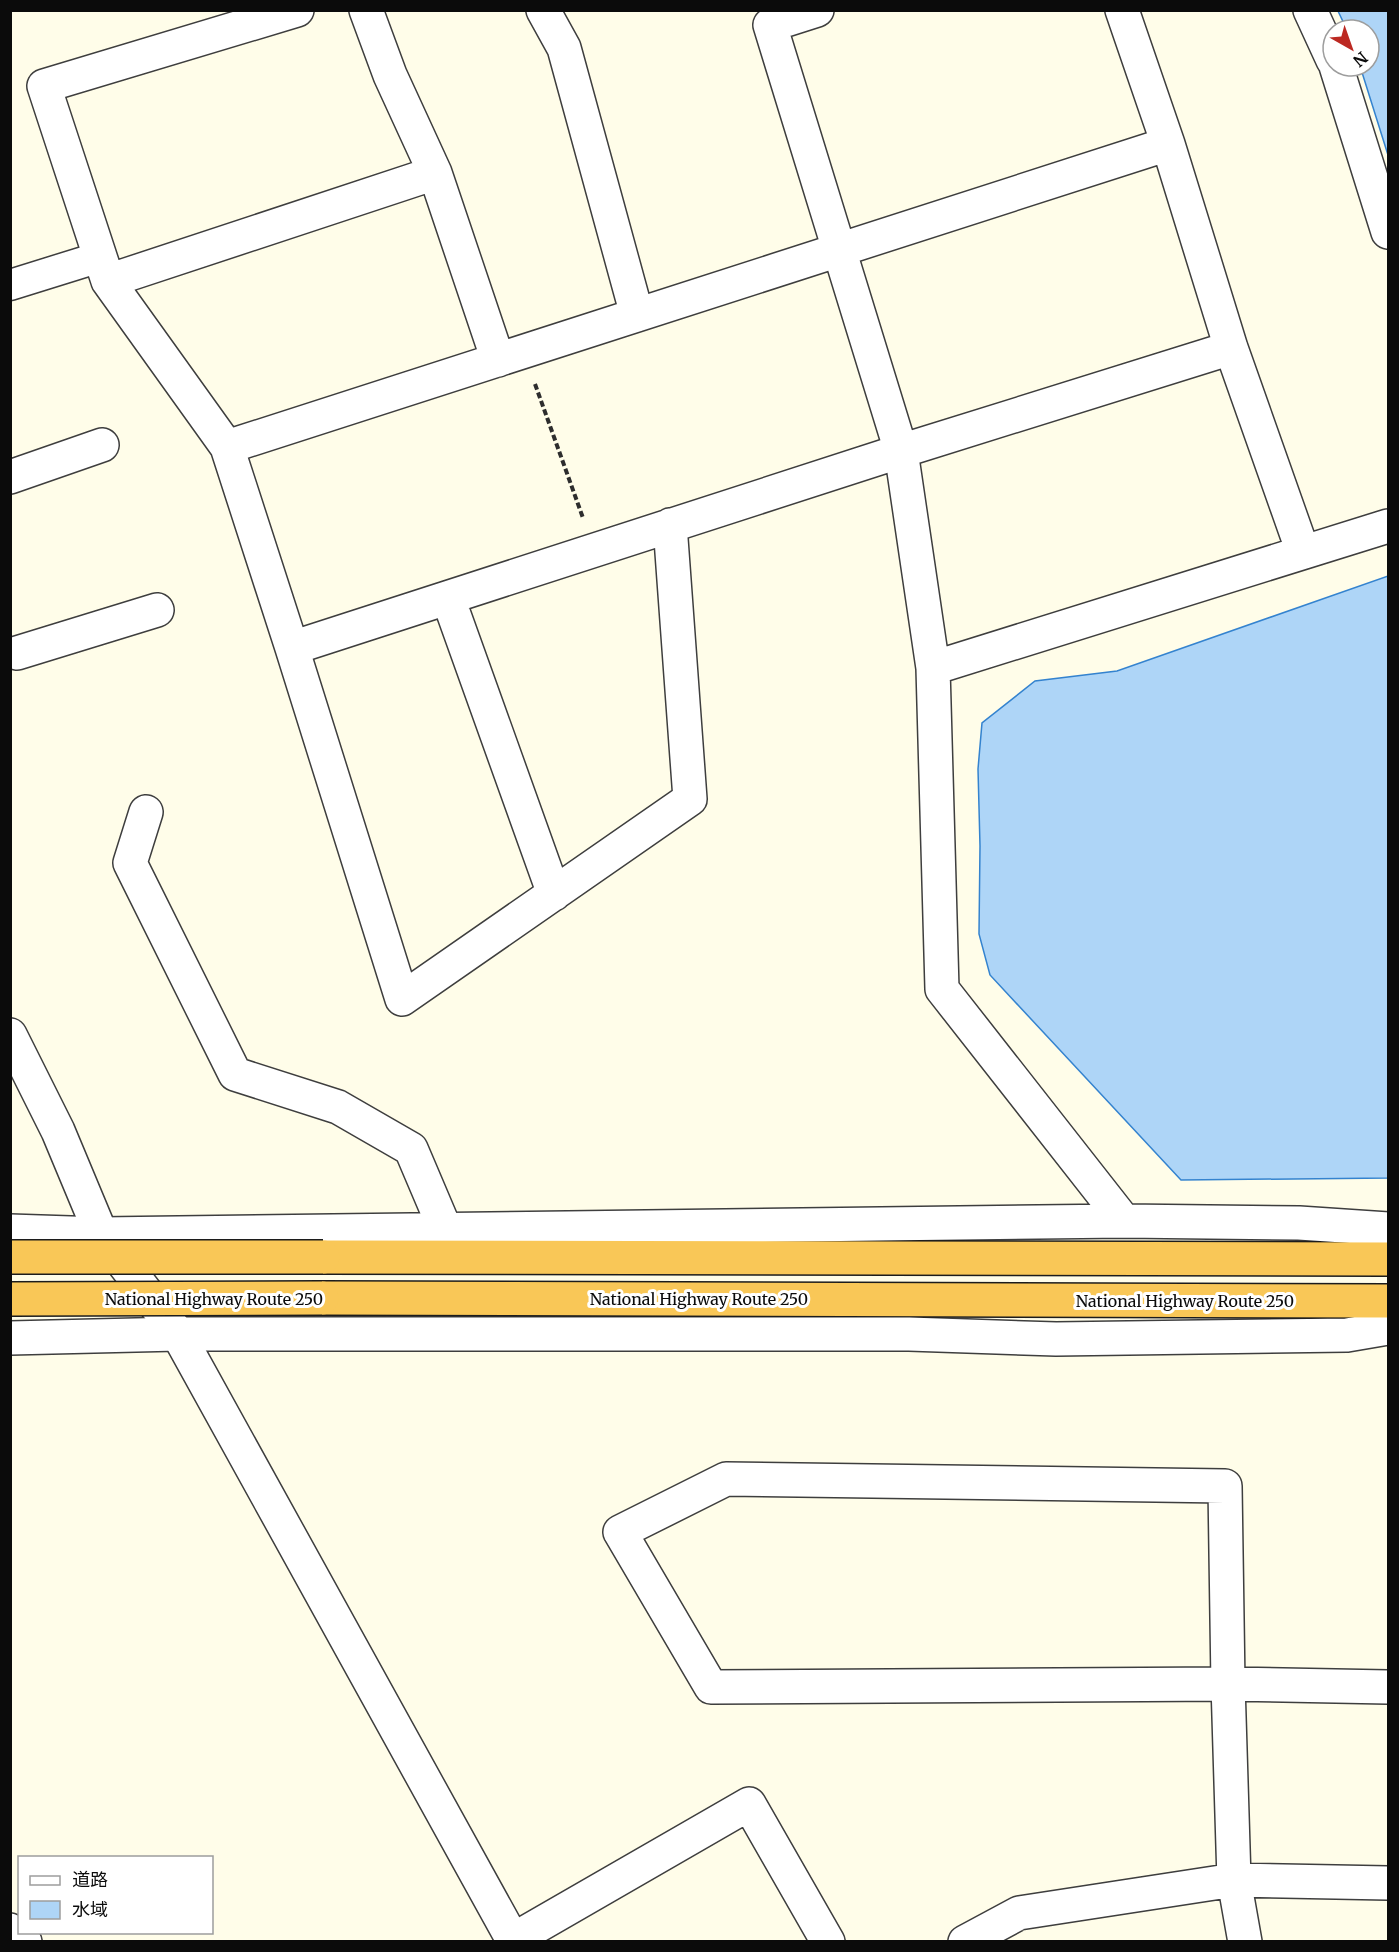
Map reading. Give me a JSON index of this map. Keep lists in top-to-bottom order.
{
  "streets": {
    "highway": ["National Highway Route 250"]
  },
  "legend": ["道路", "水域"],
  "north": "bottom right"
}
